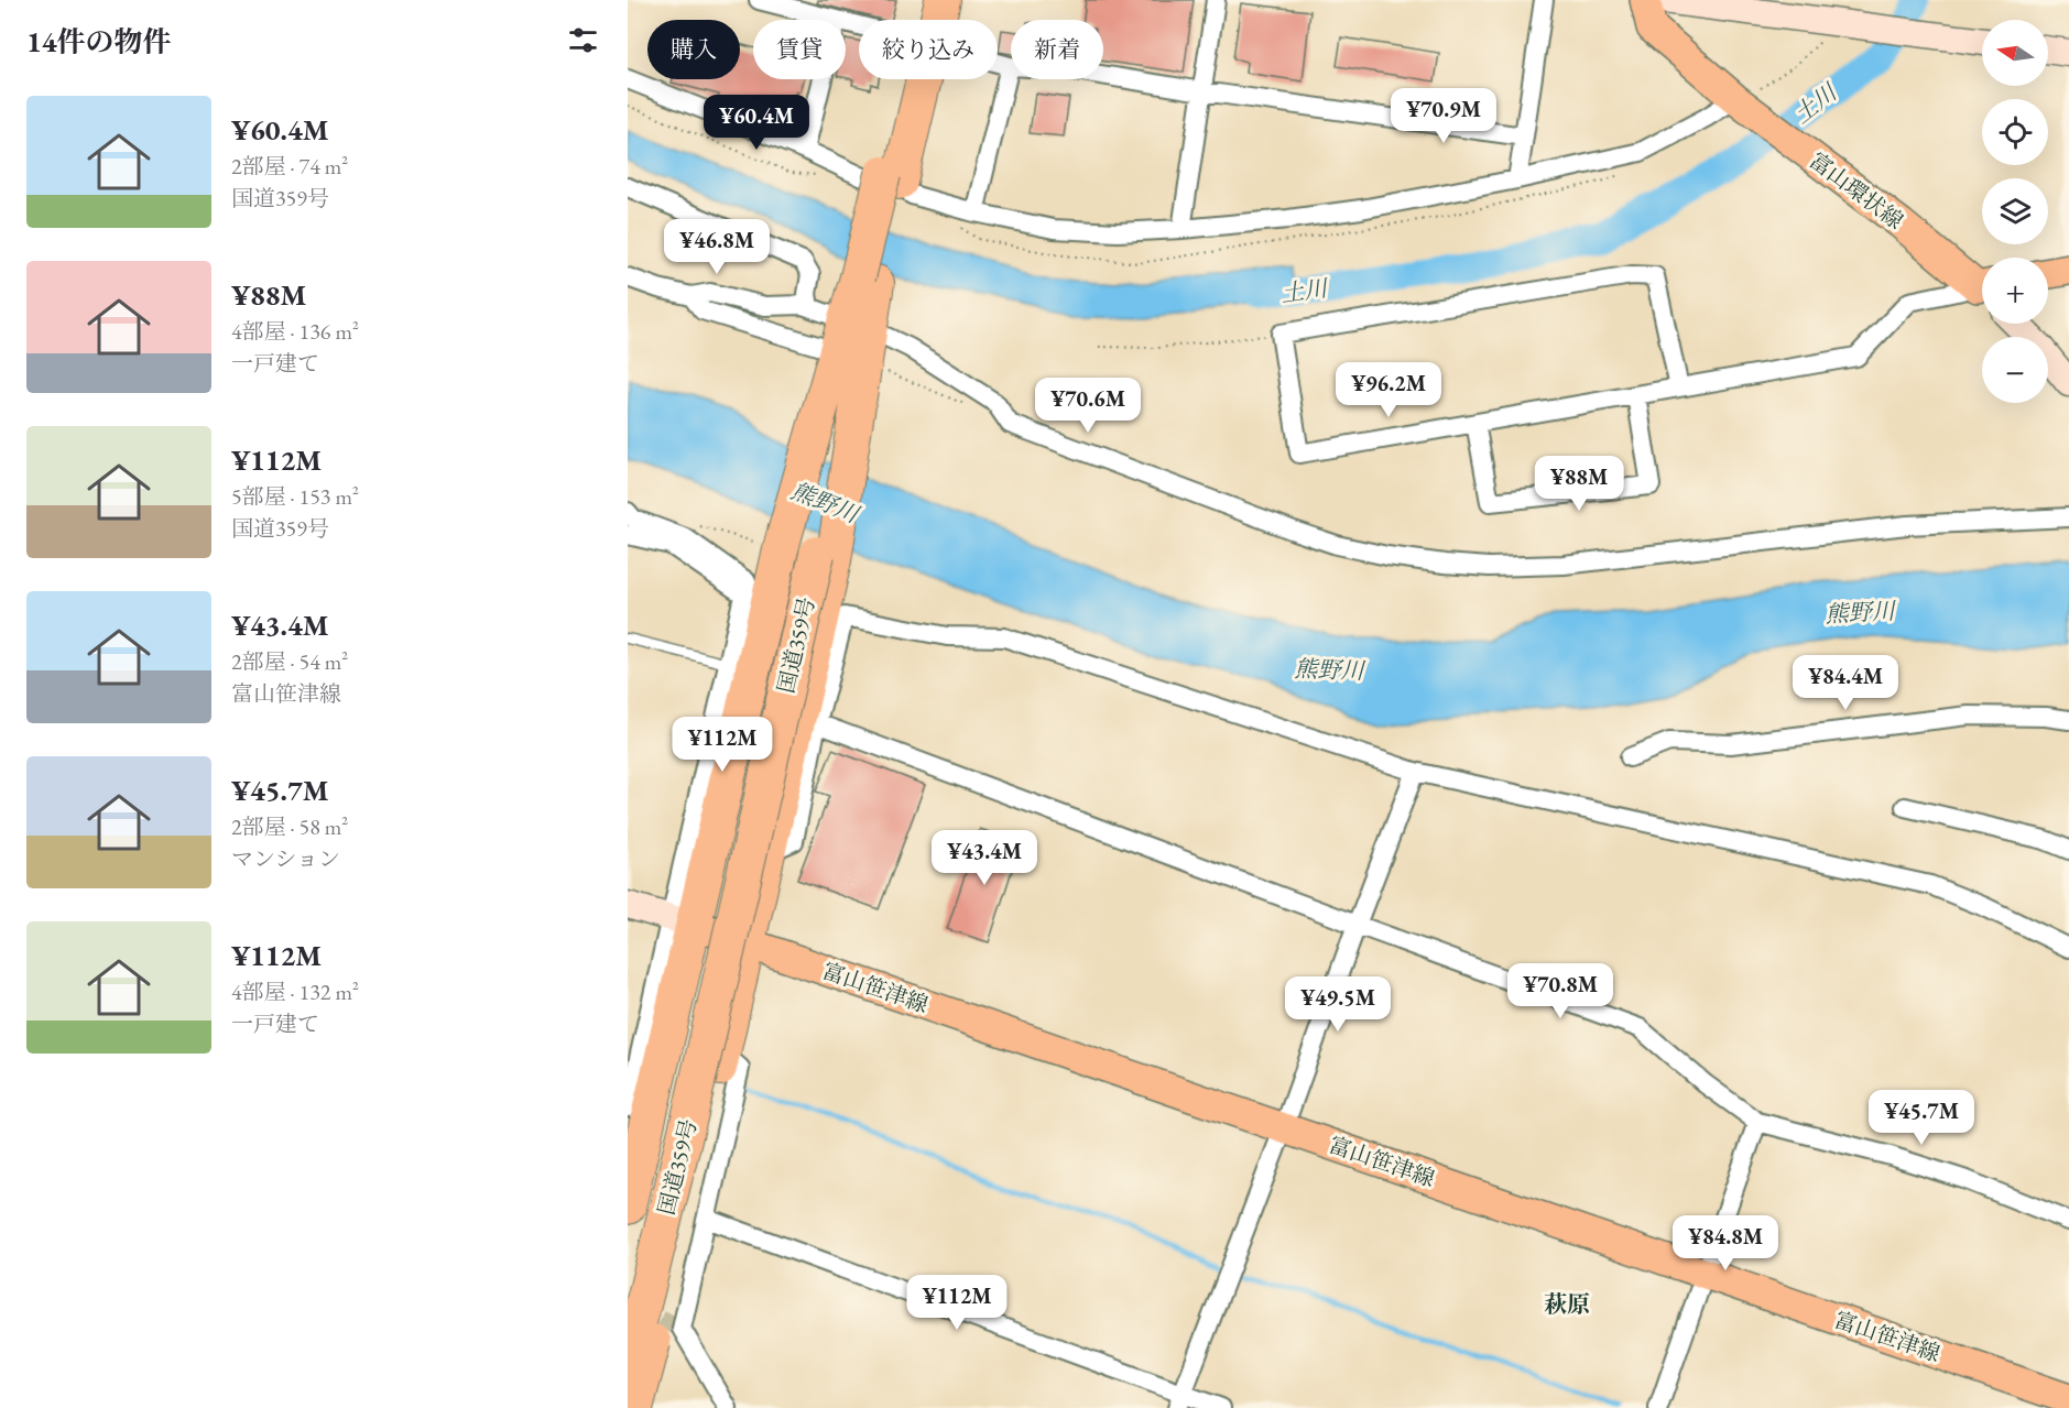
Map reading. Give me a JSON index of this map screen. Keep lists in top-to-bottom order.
{
  "streets": {
    "highway": ["国道359号"],
    "main road": ["富山環状線", "富山笹津線"]
  },
  "districts": ["萩原"],
  "water": ["土川", "熊野川"],
  "north": "left",
  "page": {
    "heading": "14件の物件",
    "map_buttons": ["+", "−"],
    "chip": [
      "購入",
      "賃貸",
      "絞り込み",
      "新着"
    ],
    "list": [
      {
        "name": "¥60.4M",
        "note": "2部屋 · 74 m² · 国道359号"
      },
      {
        "name": "¥88M",
        "note": "4部屋 · 136 m² · 一戸建て"
      },
      {
        "name": "¥112M",
        "note": "5部屋 · 153 m² · 国道359号"
      },
      {
        "name": "¥43.4M",
        "note": "2部屋 · 54 m² · 富山笹津線"
      },
      {
        "name": "¥45.7M",
        "note": "2部屋 · 58 m² · マンション"
      },
      {
        "name": "¥112M",
        "note": "4部屋 · 132 m² · 一戸建て"
      }
    ],
    "price": [
      "¥70.9M",
      "¥60.4M",
      "¥46.8M",
      "¥96.2M",
      "¥70.6M",
      "¥88M",
      "¥84.4M",
      "¥112M",
      "¥43.4M",
      "¥70.8M",
      "¥49.5M",
      "¥45.7M",
      "¥84.8M",
      "¥112M"
    ]
  }
}
